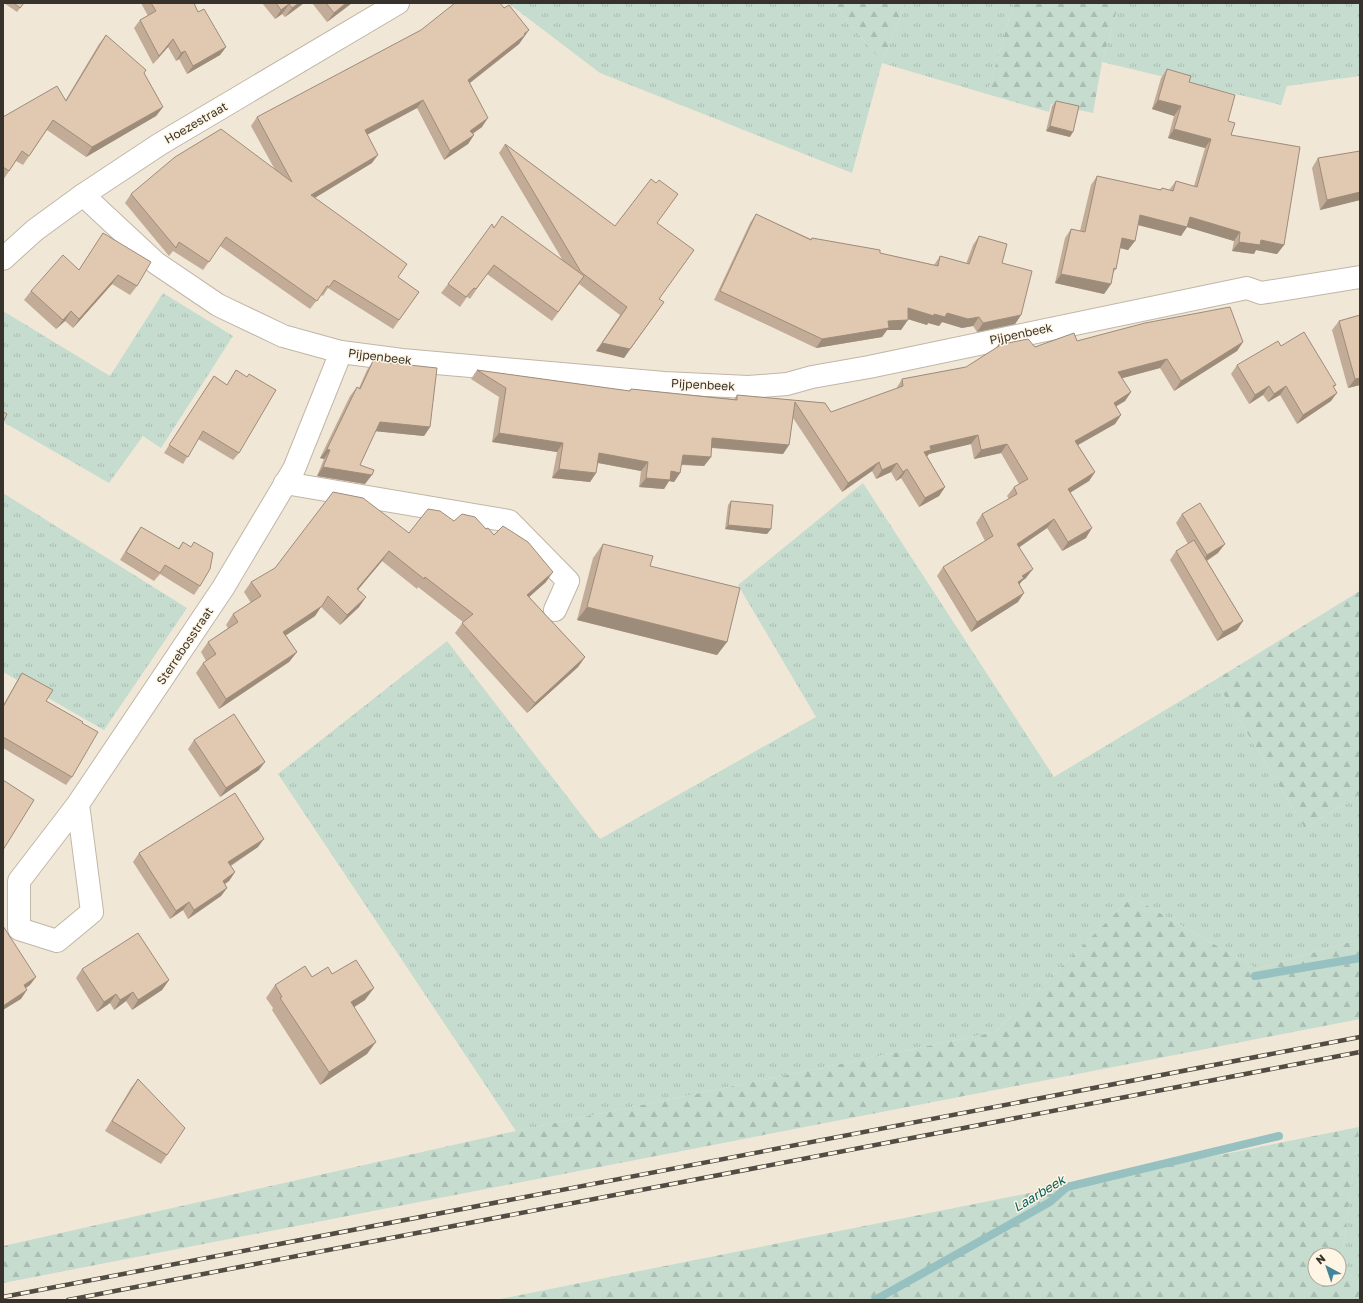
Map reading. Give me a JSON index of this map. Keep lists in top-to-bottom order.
{
  "streets": {
    "street": ["Hoezestraat", "Pijpenbeek", "Sterrebosstraat"]
  },
  "crossings": [
    ["Hoezestraat", "Pijpenbeek"],
    ["Pijpenbeek", "Sterrebosstraat"]
  ],
  "water": ["Laarbeek"],
  "north": "top left"
}
